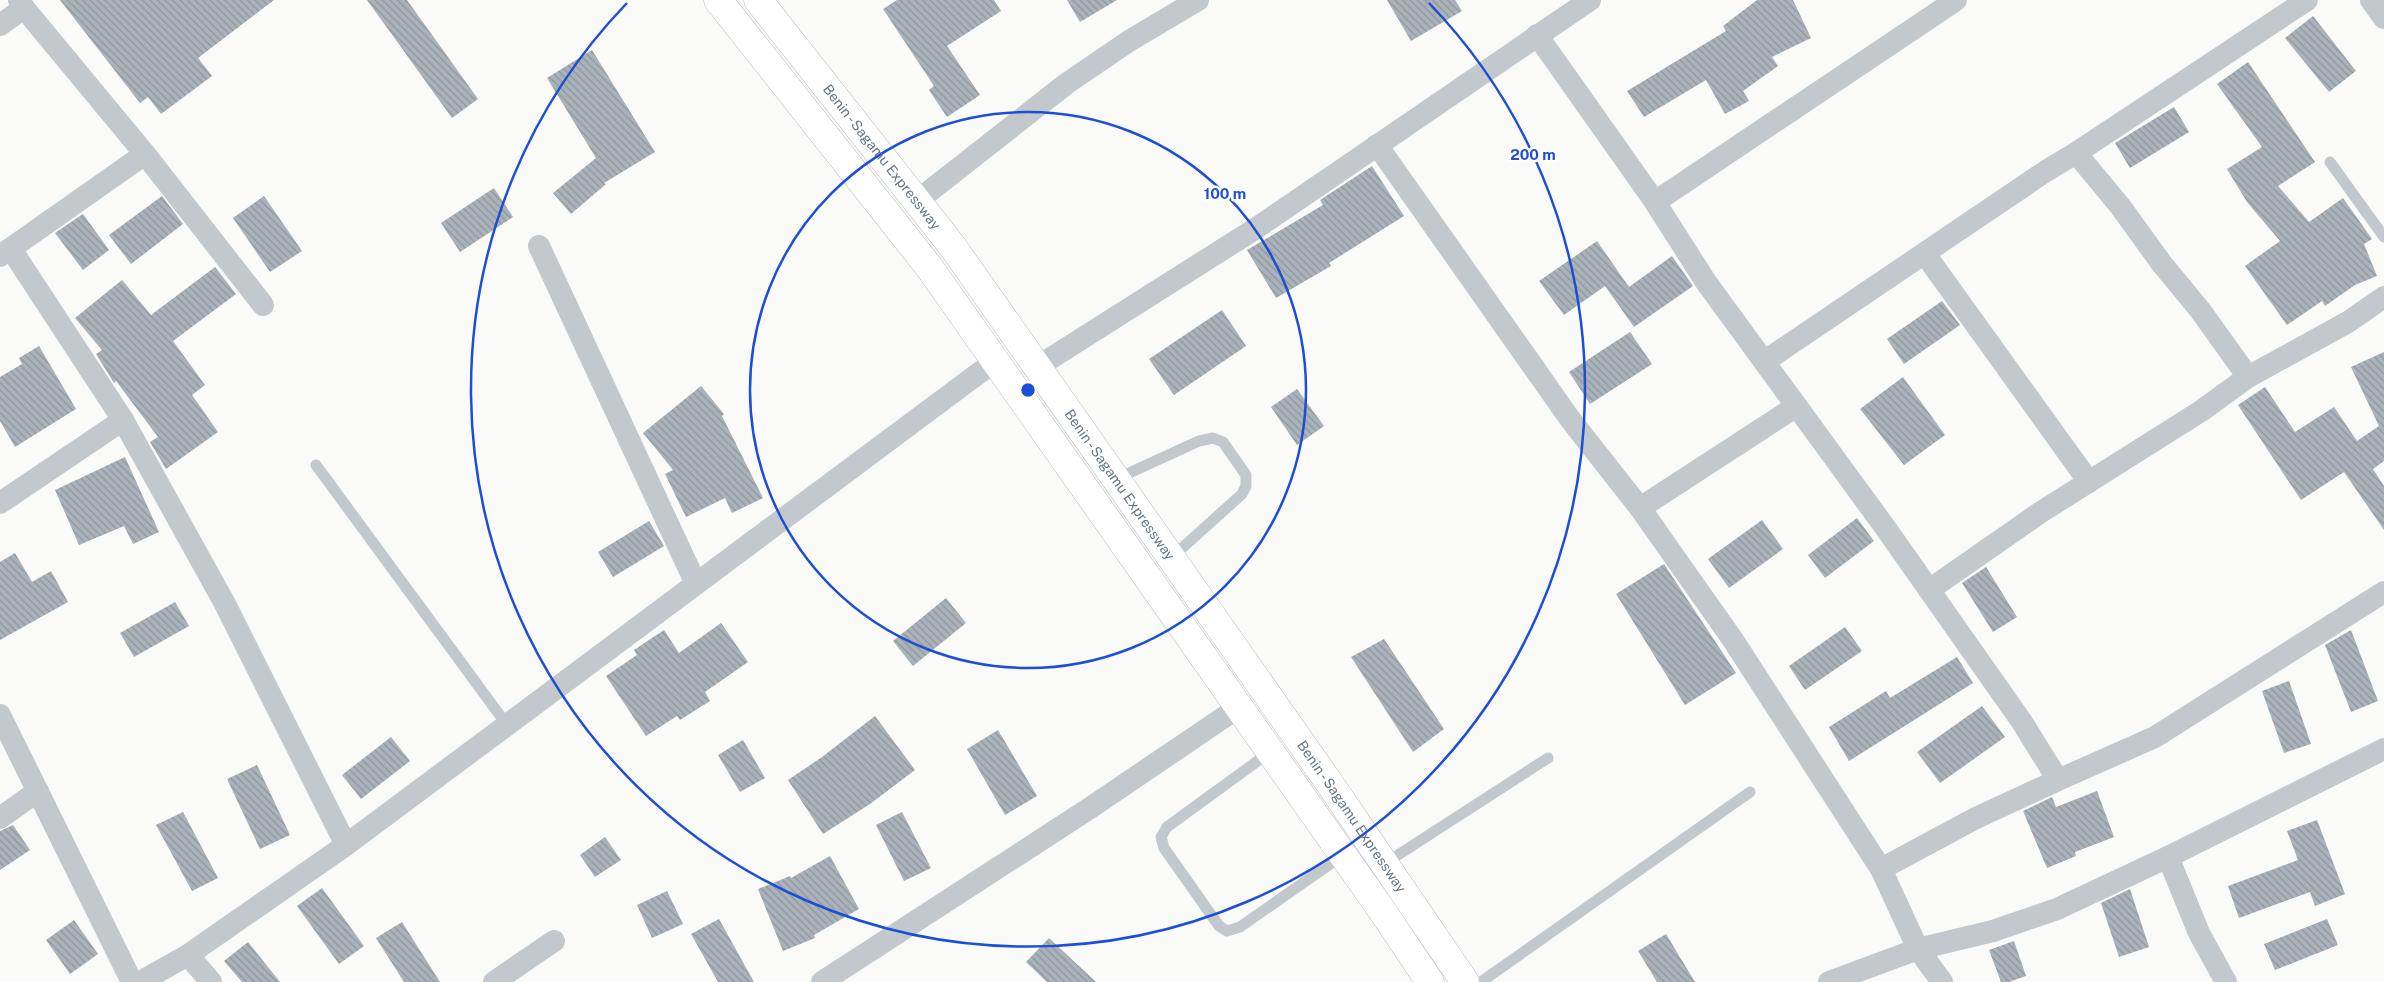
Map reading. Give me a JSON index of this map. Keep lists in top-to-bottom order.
{
  "streets": {
    "highway": ["Benin - Sagamu Expressway"]
  },
  "rings": ["200 m", "100 m"]
}
